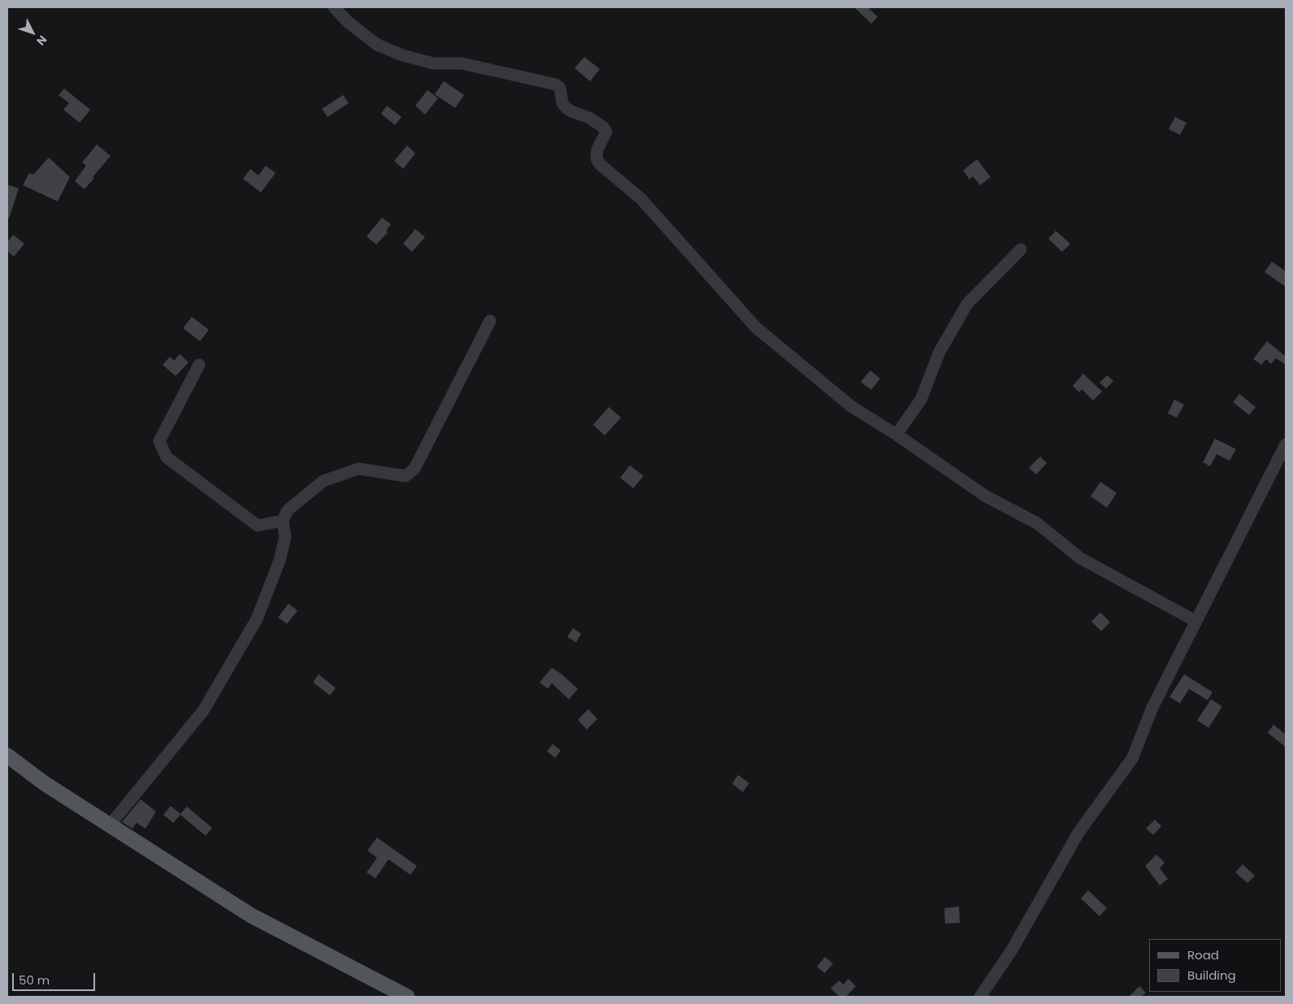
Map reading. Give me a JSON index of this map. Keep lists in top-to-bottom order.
{
  "legend": ["Road", "Building"],
  "scale_bar": "50 m",
  "north": "bottom right"
}
